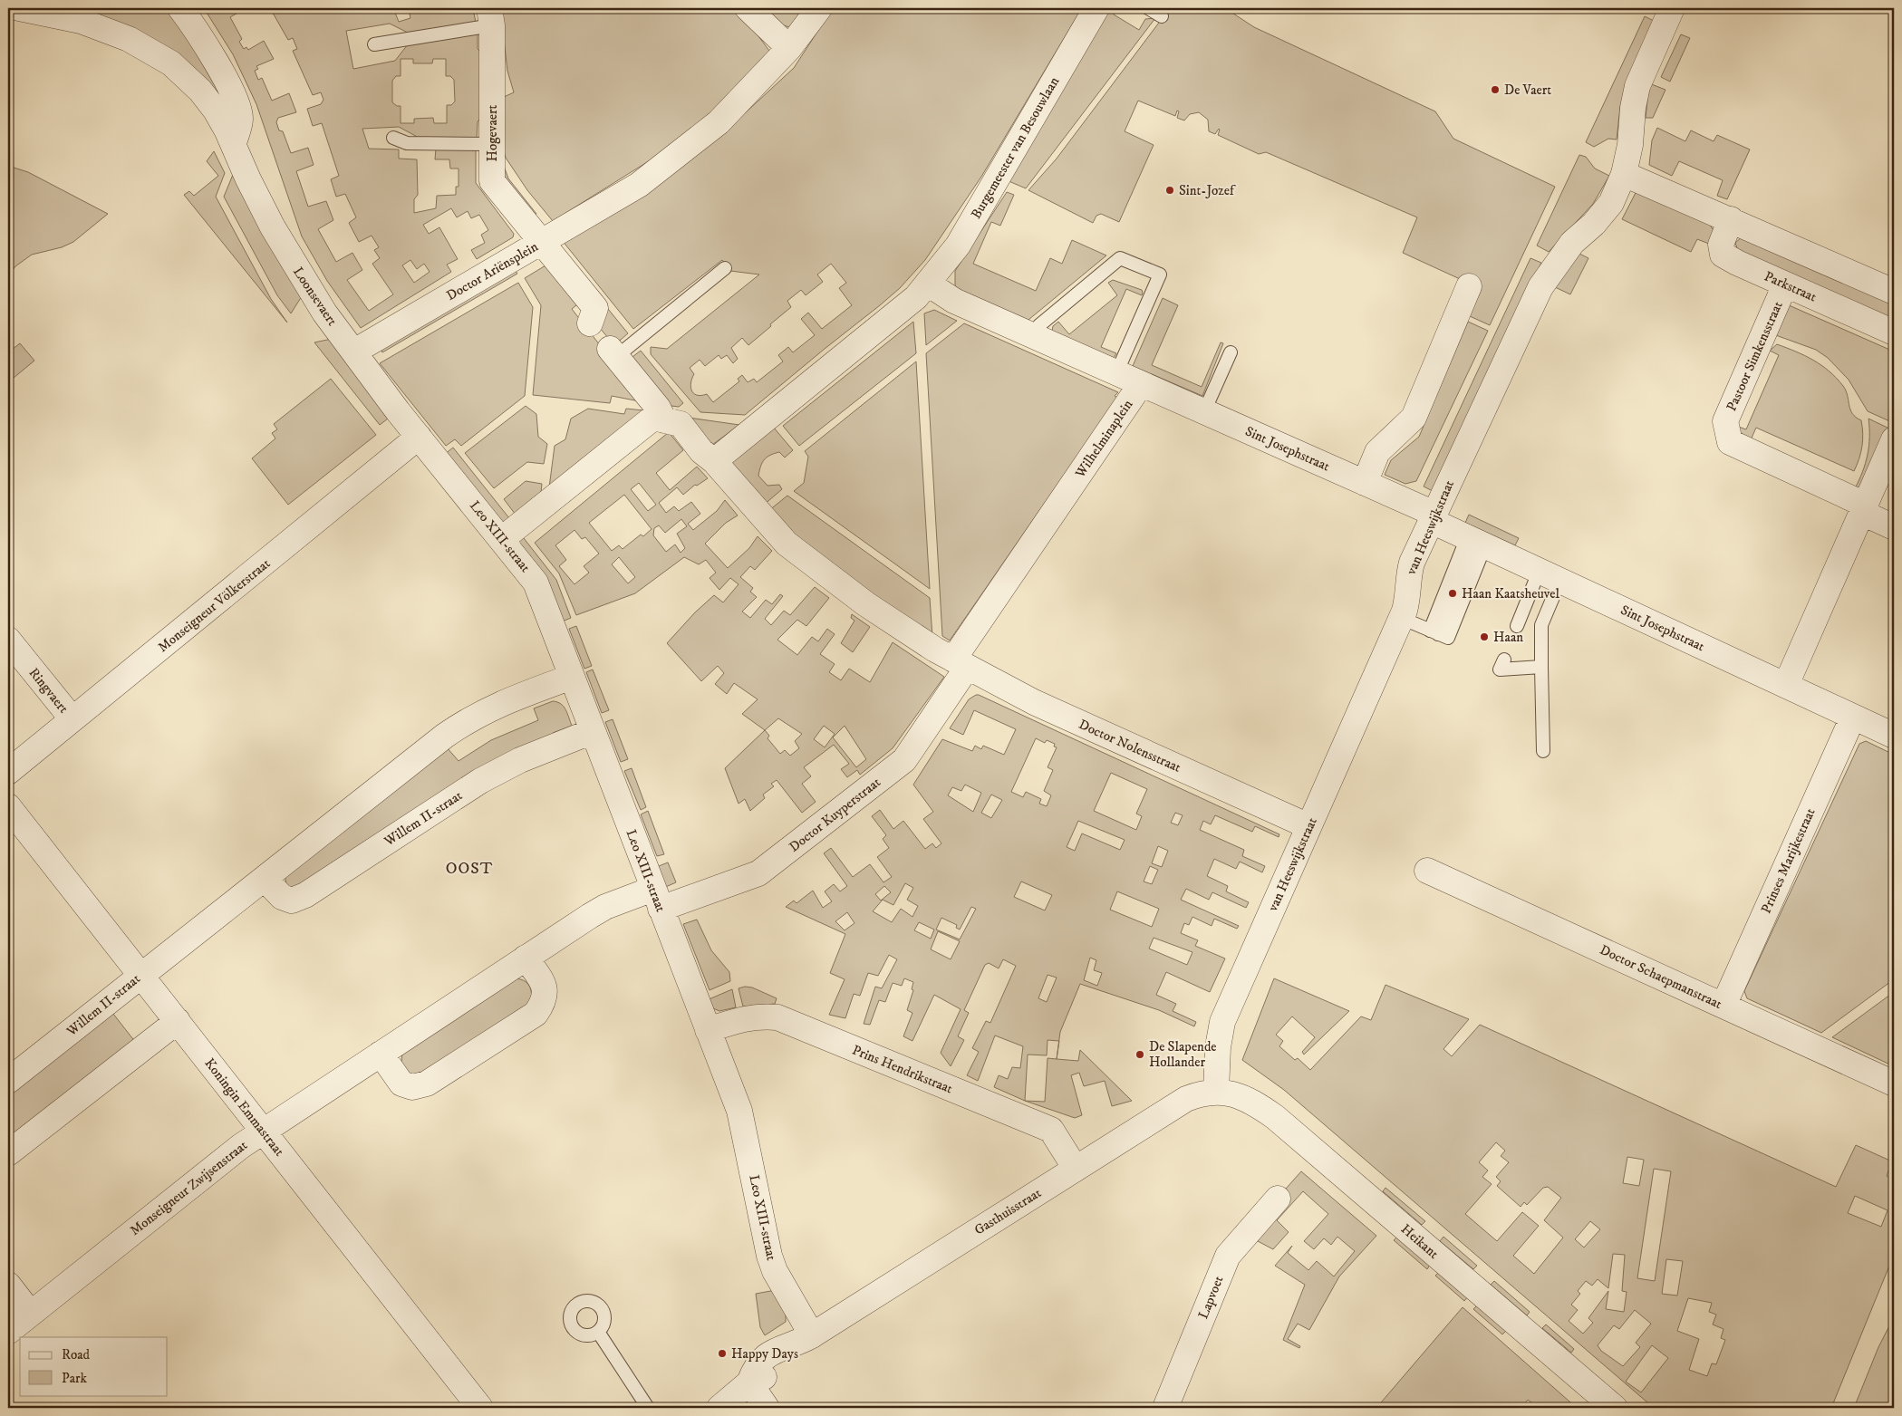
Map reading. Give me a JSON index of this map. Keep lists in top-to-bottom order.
{
  "streets": {
    "street": [
      "Hogevaert",
      "Burgemeester van Besouwlaan",
      "Doctor Ariënsplein",
      "Parkstraat",
      "Loonsevaert",
      "Pastoor Simkensstraat",
      "Wilhelminaplein",
      "Sint Josephstraat",
      "van Heeswijkstraat",
      "Leo XIII-straat",
      "Monseigneur Völkerstraat",
      "Ringvaert",
      "Doctor Nolensstraat",
      "Doctor Kuyperstraat",
      "Willem II-straat",
      "Prinses Marijkestraat",
      "Doctor Schaepmanstraat",
      "Prins Hendrikstraat",
      "Koningin Emmastraat",
      "Monseigneur Zwijsenstraat",
      "Gasthuisstraat",
      "Heikant",
      "Lapvoet"
    ]
  },
  "crossings": [
    ["Hogevaert", "Doctor Ariënsplein"],
    ["Burgemeester van Besouwlaan", "Wilhelminaplein"],
    ["Doctor Ariënsplein", "Loonsevaert"],
    ["Parkstraat", "Pastoor Simkensstraat"],
    ["Loonsevaert", "Leo XIII-straat"],
    ["Loonsevaert", "Monseigneur Völkerstraat"],
    ["Wilhelminaplein", "Sint Josephstraat"],
    ["Wilhelminaplein", "Doctor Nolensstraat"],
    ["Wilhelminaplein", "Doctor Kuyperstraat"],
    ["Sint Josephstraat", "van Heeswijkstraat"],
    ["Sint Josephstraat", "Prinses Marijkestraat"],
    ["van Heeswijkstraat", "Doctor Nolensstraat"],
    ["van Heeswijkstraat", "Gasthuisstraat"],
    ["van Heeswijkstraat", "Heikant"],
    ["Leo XIII-straat", "Monseigneur Völkerstraat"],
    ["Leo XIII-straat", "Doctor Kuyperstraat"],
    ["Leo XIII-straat", "Willem II-straat"],
    ["Leo XIII-straat", "Prins Hendrikstraat"],
    ["Leo XIII-straat", "Monseigneur Zwijsenstraat"],
    ["Leo XIII-straat", "Gasthuisstraat"],
    ["Monseigneur Völkerstraat", "Ringvaert"],
    ["Doctor Nolensstraat", "Doctor Kuyperstraat"],
    ["Doctor Kuyperstraat", "Monseigneur Zwijsenstraat"],
    ["Willem II-straat", "Koningin Emmastraat"],
    ["Prinses Marijkestraat", "Doctor Schaepmanstraat"],
    ["Prins Hendrikstraat", "Gasthuisstraat"],
    ["Koningin Emmastraat", "Monseigneur Zwijsenstraat"],
    ["Gasthuisstraat", "Heikant"]
  ],
  "districts": ["OOST"],
  "places": [
    "De Vaert",
    "Sint-Jozef",
    "Haan Kaatsheuvel",
    "Haan",
    "De Slapende Hollander",
    "Happy Days"
  ],
  "legend": ["Road", "Park"]
}
